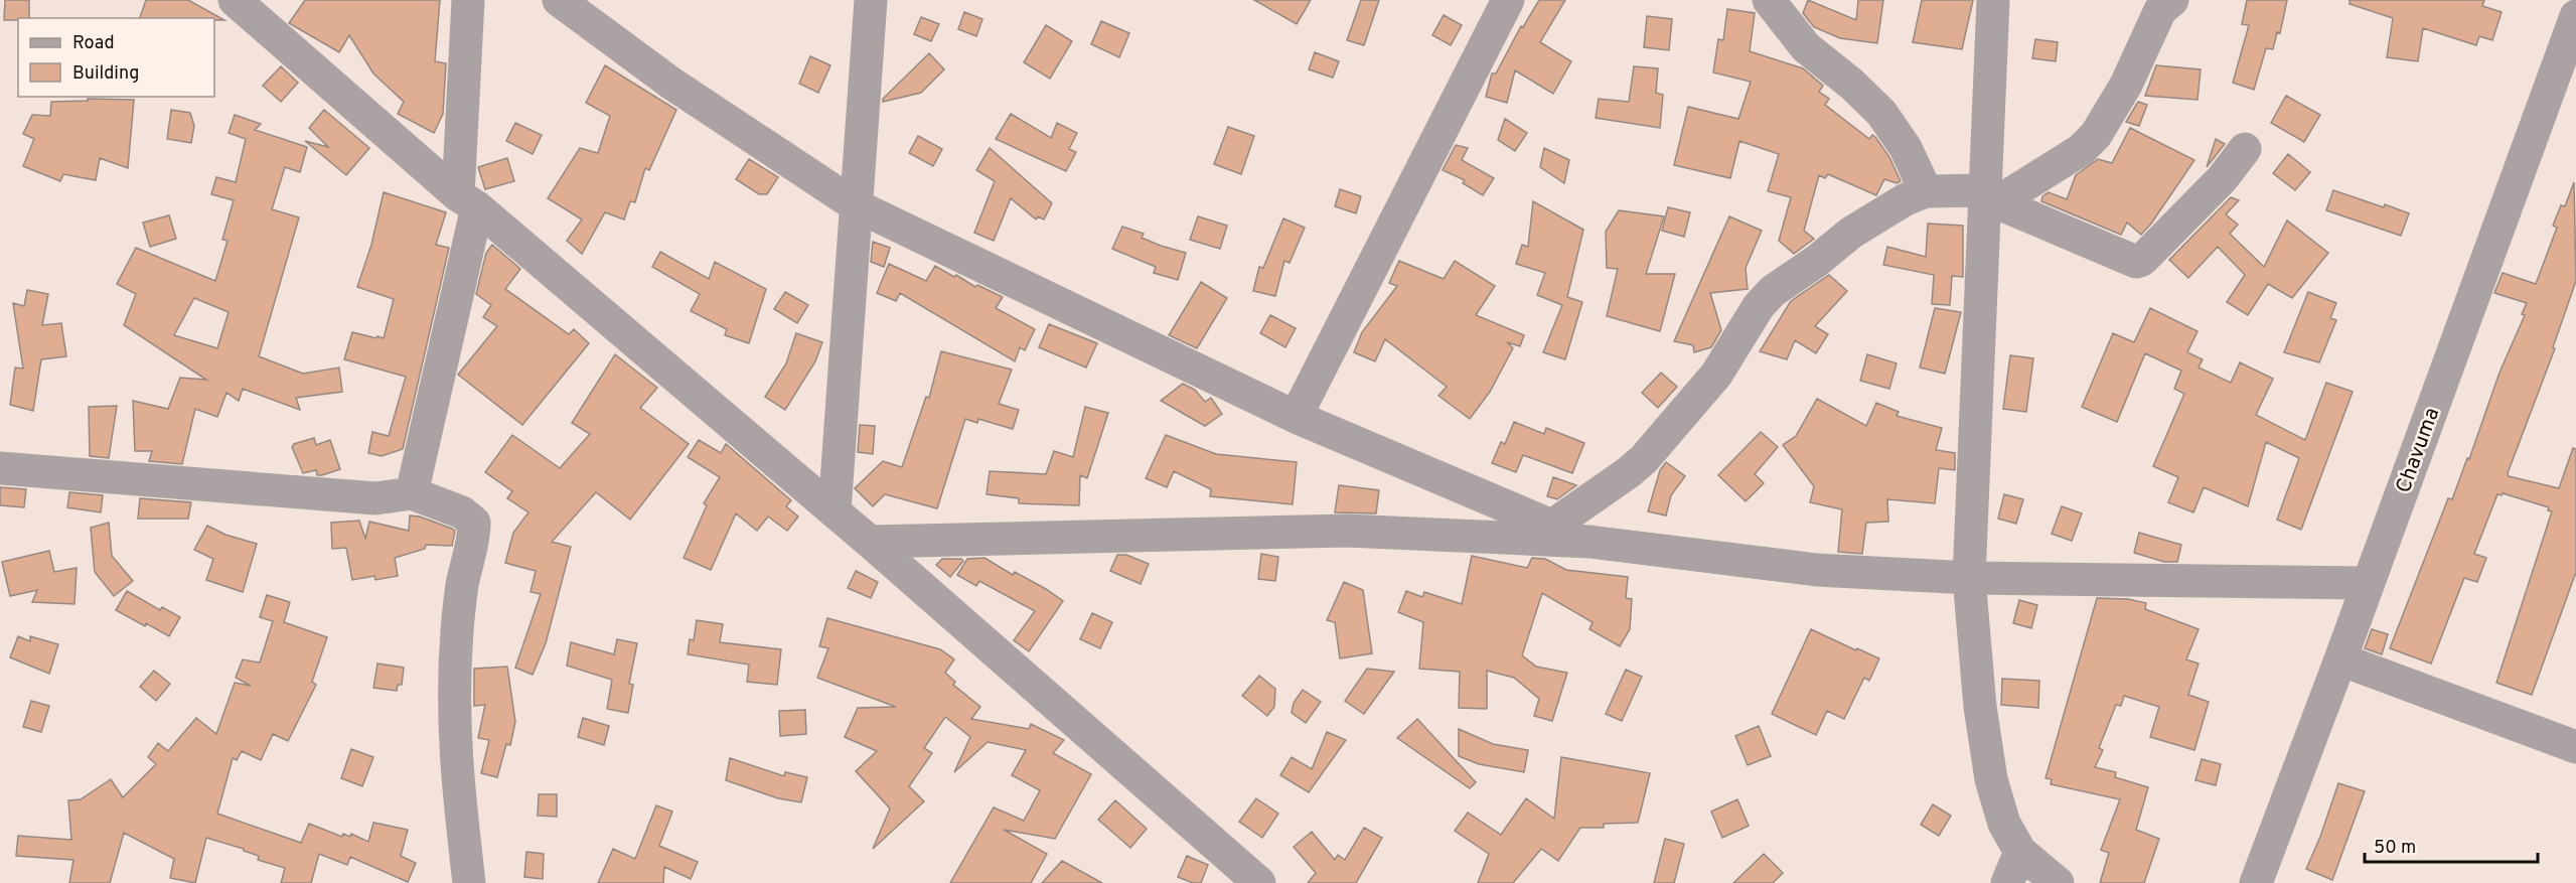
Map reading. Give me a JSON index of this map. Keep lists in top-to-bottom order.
{
  "streets": {
    "street": ["Chavuma"]
  },
  "legend": ["Road", "Building"],
  "scale_bar": "50 m"
}
